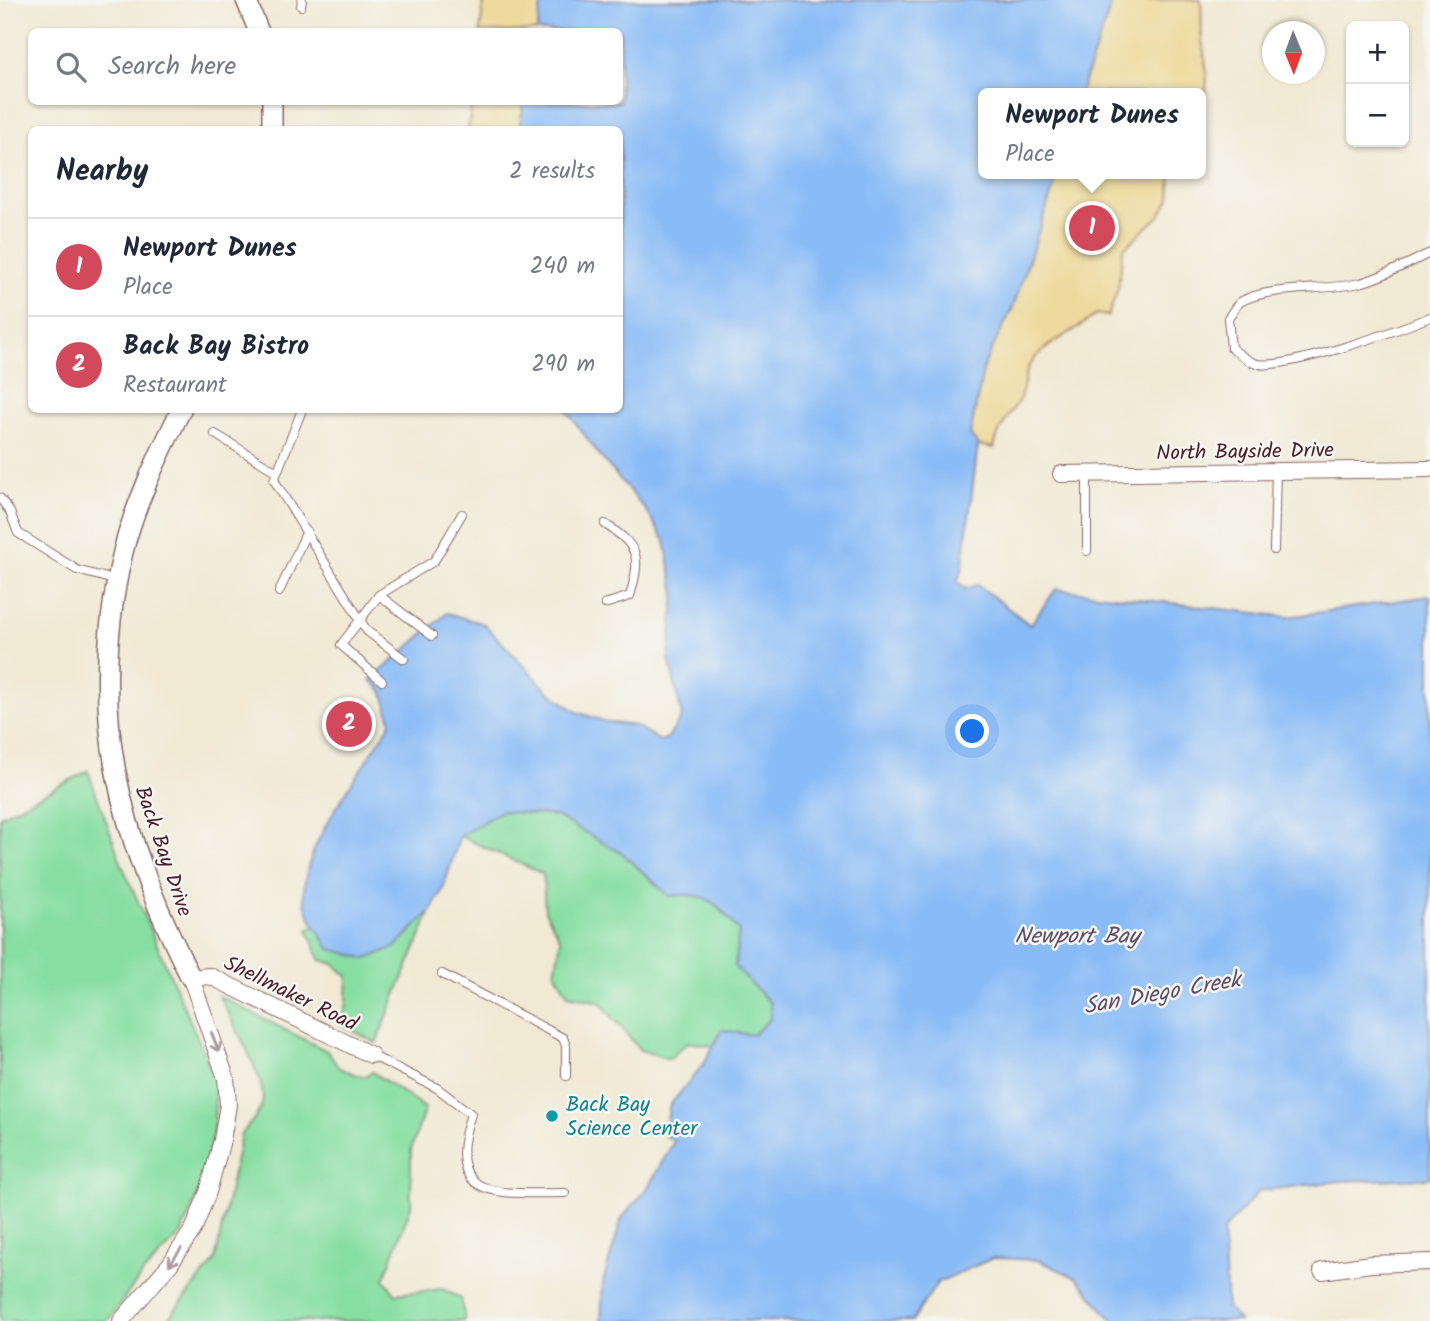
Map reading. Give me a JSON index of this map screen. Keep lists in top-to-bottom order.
{
  "streets": {
    "street": ["North Bayside Drive", "Back Bay Drive", "Shellmaker Road"]
  },
  "crossings": [
    ["Back Bay Drive", "Shellmaker Road"]
  ],
  "one_way": ["Back Bay Drive"],
  "water": ["Newport Bay", "San Diego Creek"],
  "places": ["Back Bay Science Center"],
  "north": "bottom",
  "page": {
    "map_buttons": ["+", "−"],
    "search": "Search here",
    "popup": ["Newport Dunes", "Place"],
    "heading": ["Nearby", "2 results"],
    "pins": ["1", "2"],
    "list": [
      {
        "mark": "1",
        "name": "Newport Dunes",
        "note": "Place",
        "value": "240 m"
      },
      {
        "mark": "2",
        "name": "Back Bay Bistro",
        "note": "Restaurant",
        "value": "290 m"
      }
    ]
  }
}
